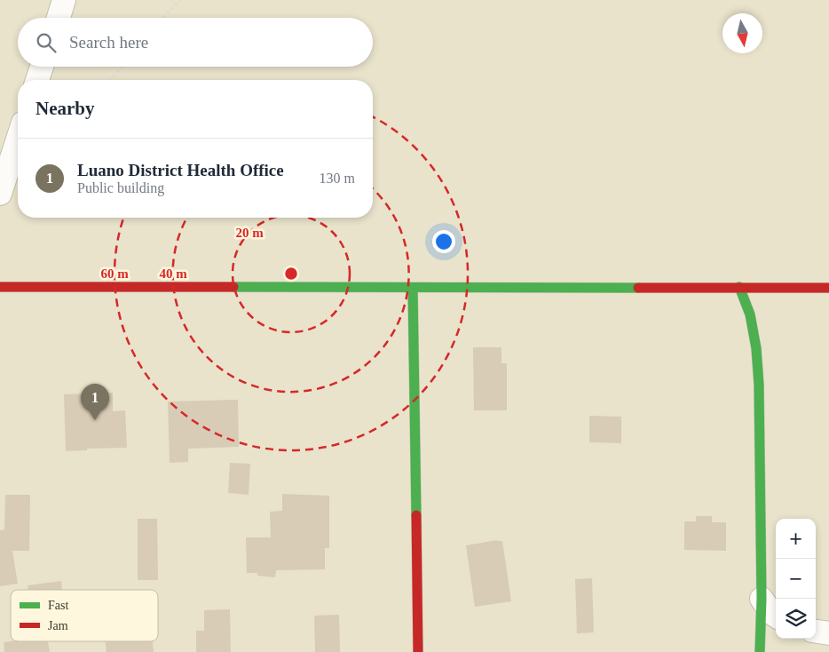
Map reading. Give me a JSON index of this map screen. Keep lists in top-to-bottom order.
{
  "legend": ["Fast", "Jam"],
  "north": "bottom",
  "page": {
    "search": "Search here",
    "heading": "Nearby",
    "list": [
      {
        "mark": "1",
        "name": "Luano District Health Office",
        "note": "Public building",
        "value": "130 m"
      }
    ],
    "pins": "1",
    "map_buttons": ["+", "−"]
  },
  "rings": ["20 m", "40 m", "60 m"]
}
